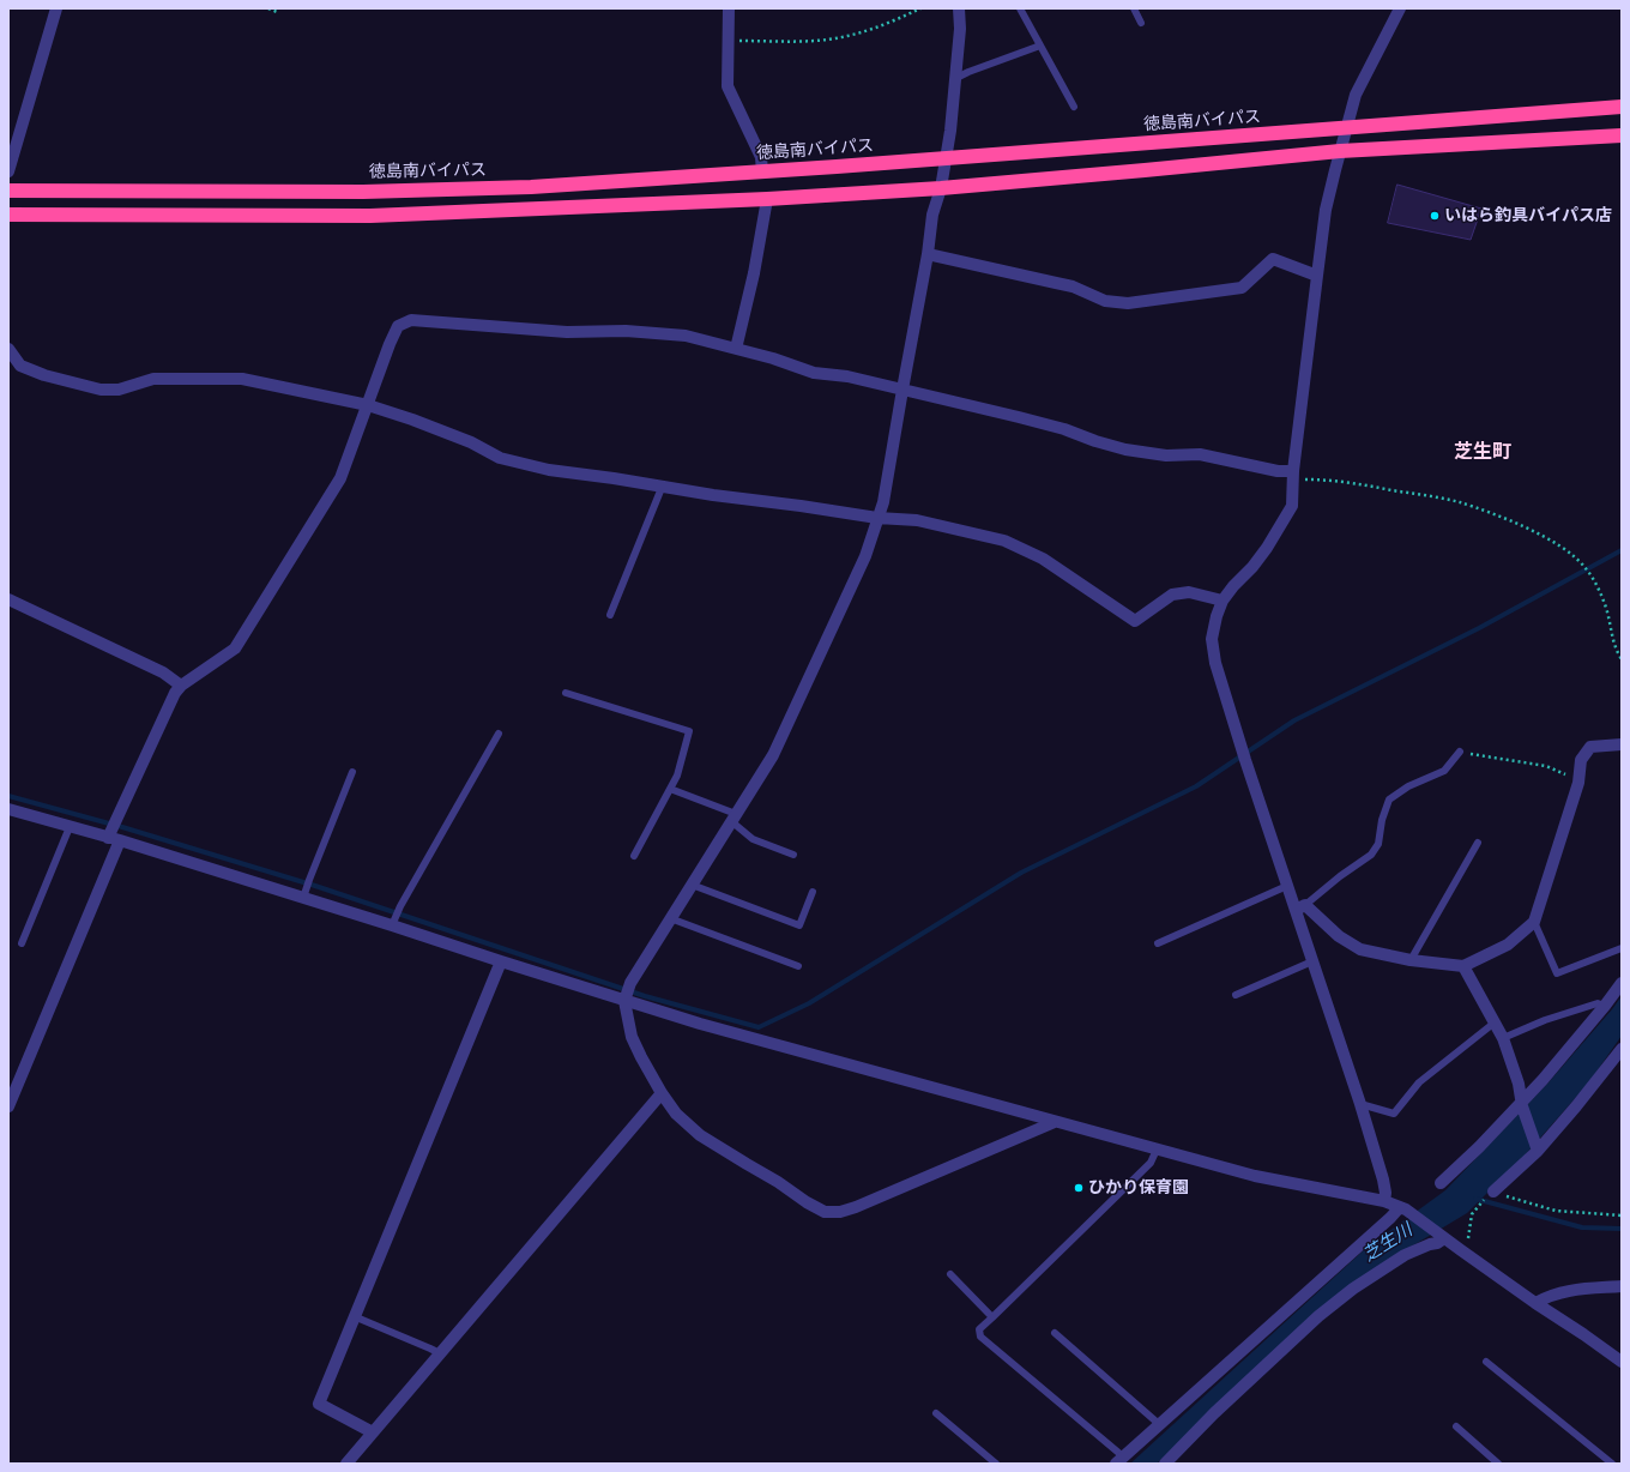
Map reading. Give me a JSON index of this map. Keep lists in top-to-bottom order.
{
  "streets": {
    "highway": ["徳島南バイパス"]
  },
  "districts": ["芝生町"],
  "water": ["芝生川"],
  "places": ["いはら釣具バイパス店", "ひかり保育園"]
}
